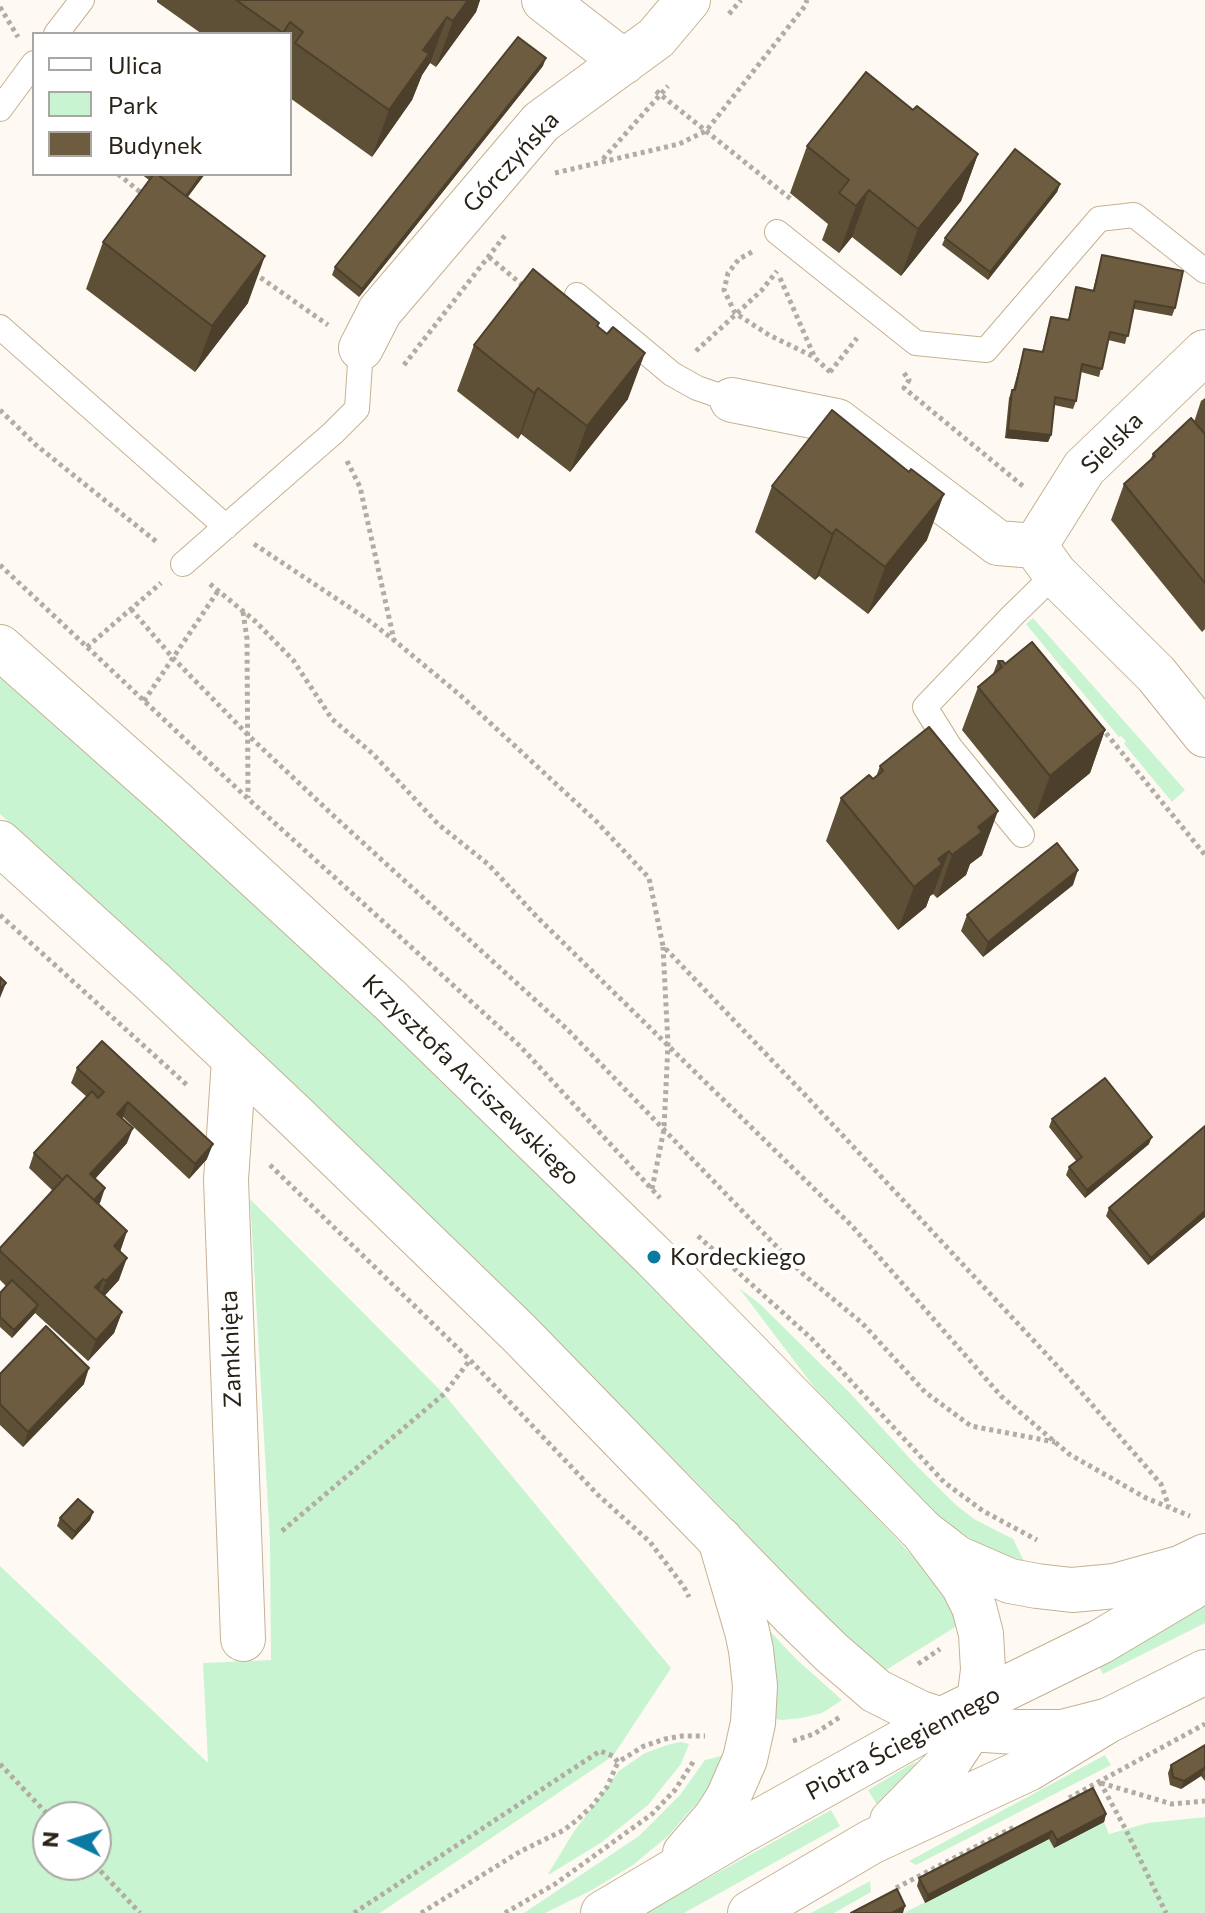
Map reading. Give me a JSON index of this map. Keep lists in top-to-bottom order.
{
  "streets": {
    "street": [
      "Górczyńska",
      "Sielska",
      "Krzysztofa Arciszewskiego",
      "Zamknięta",
      "Piotra Ściegiennego"
    ]
  },
  "crossings": [
    ["Krzysztofa Arciszewskiego", "Piotra Ściegiennego"]
  ],
  "places": ["Kordeckiego"],
  "legend": ["Ulica", "Park", "Budynek"],
  "north": "left"
}
